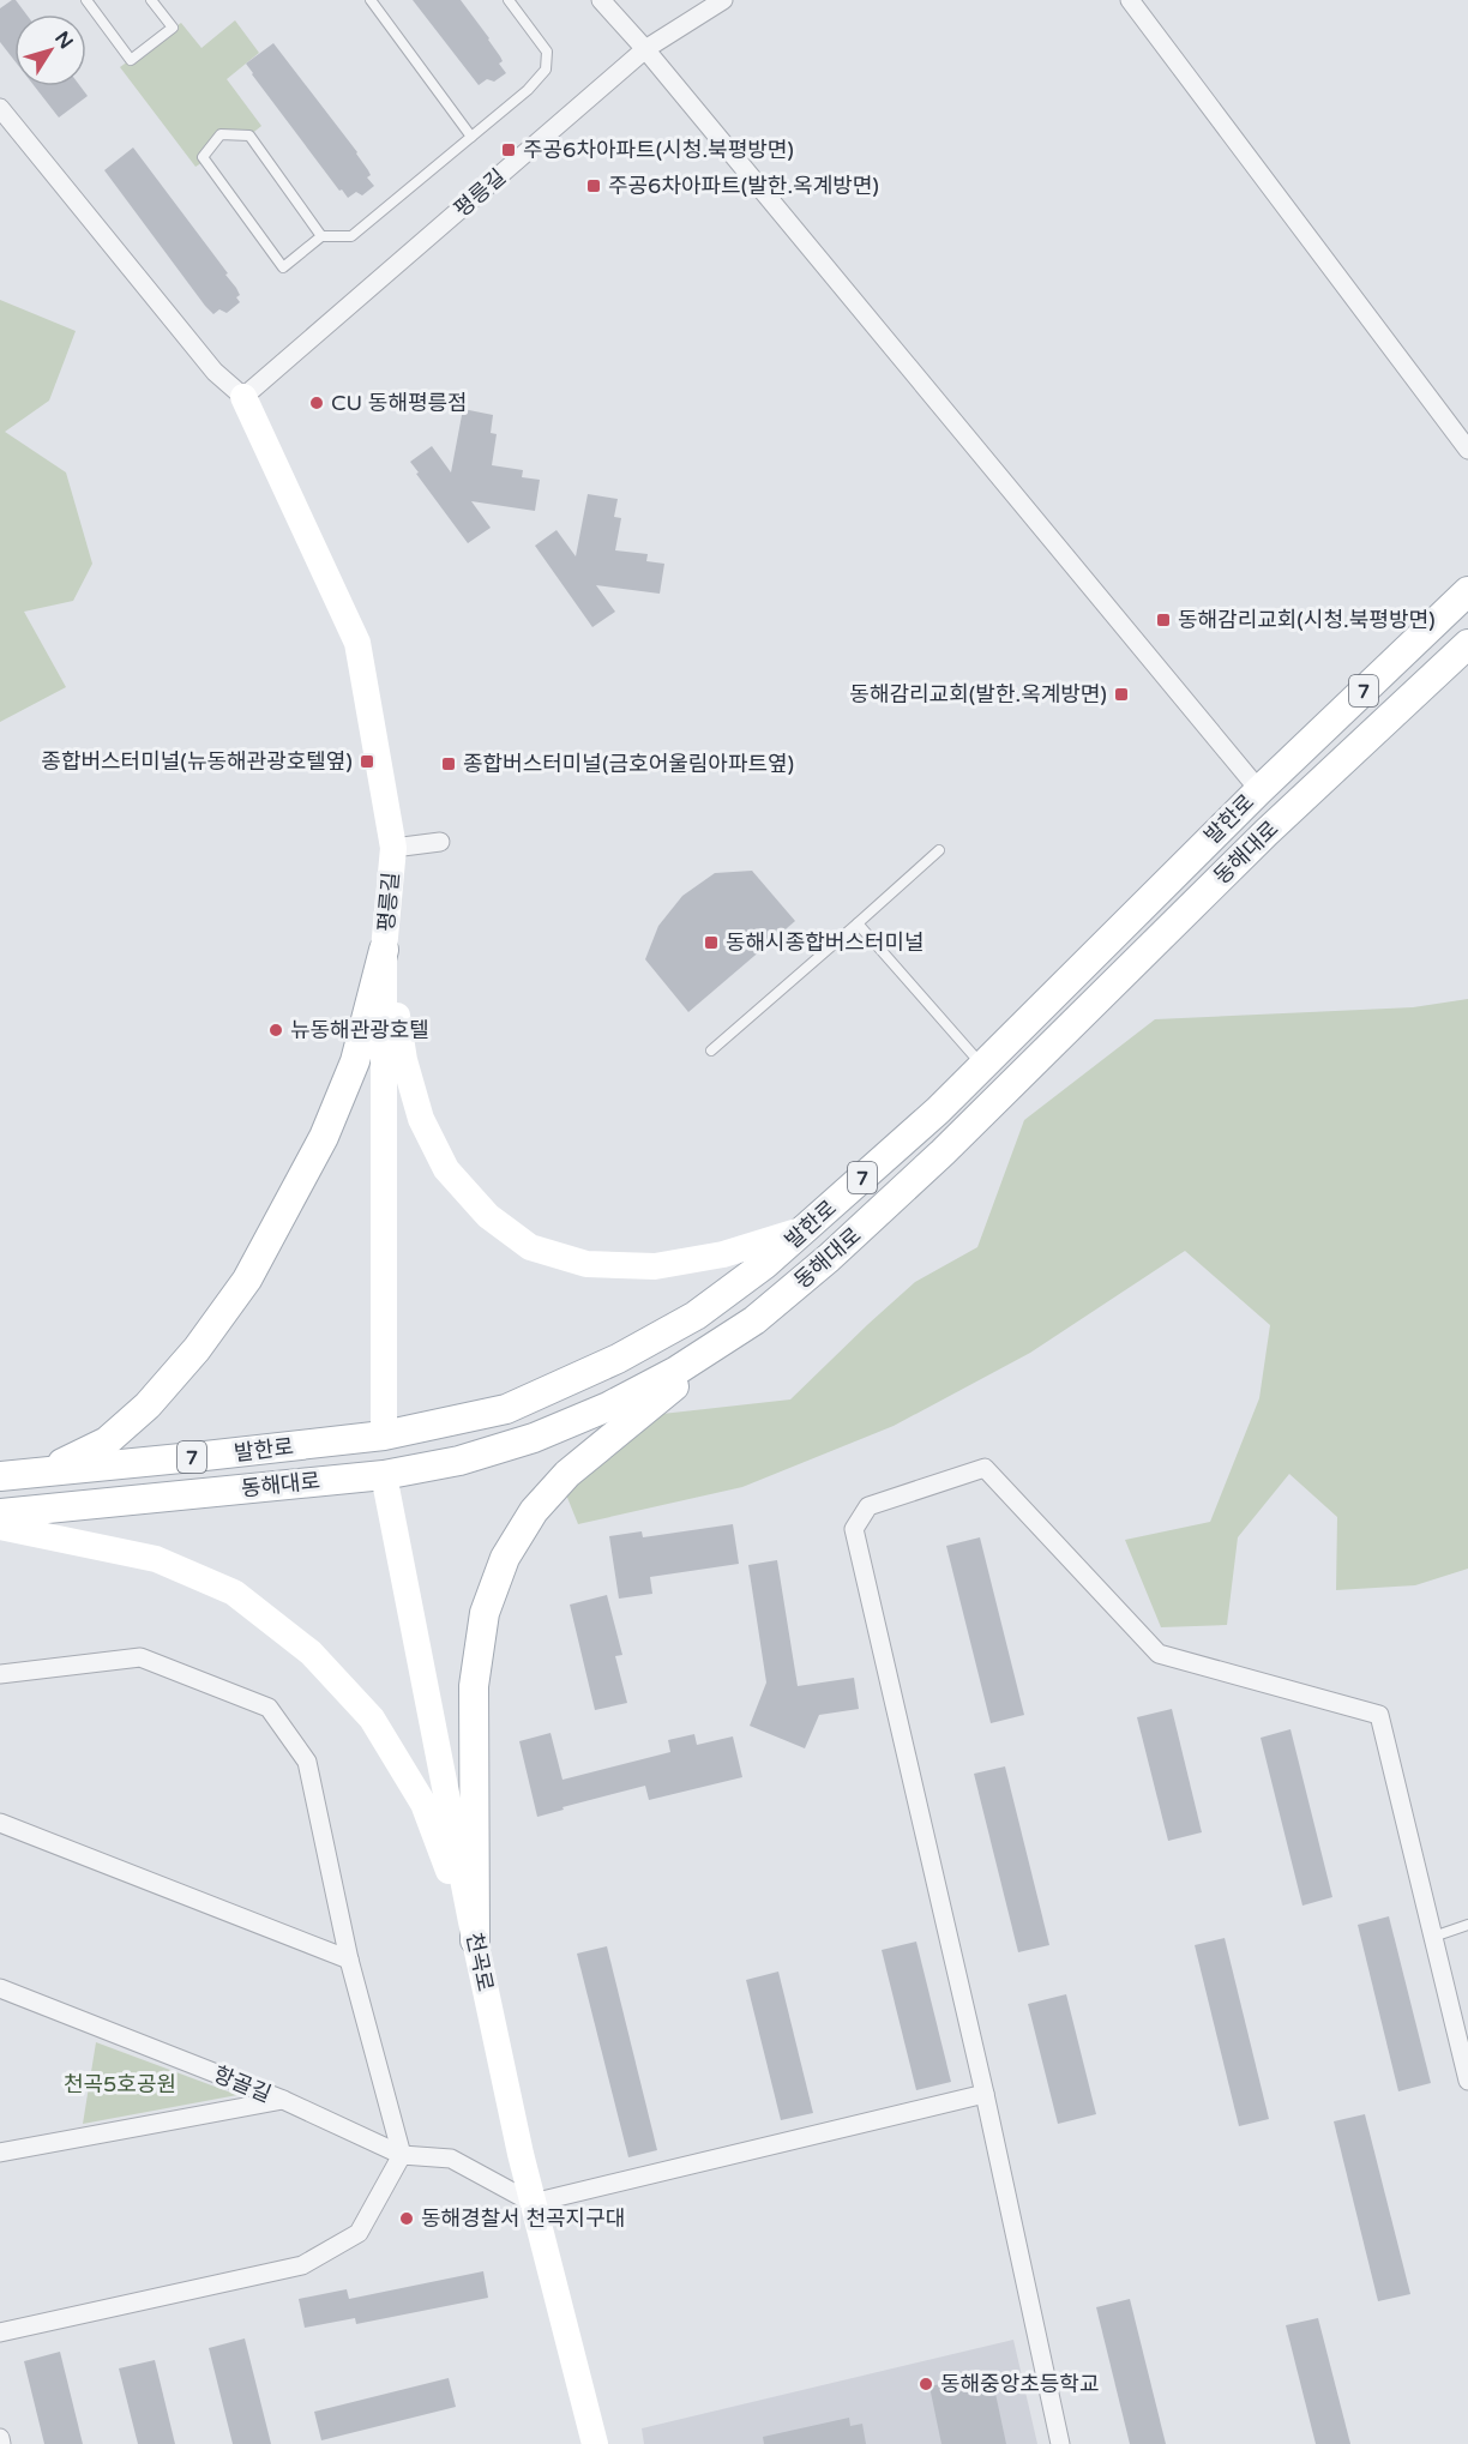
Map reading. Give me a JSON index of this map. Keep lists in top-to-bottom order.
{
  "streets": {
    "main road": ["7", "발한로", "동해대로"],
    "street": ["평릉길", "천곡로", "항골길"]
  },
  "crossings": [
    ["평릉길", "발한로"],
    ["동해대로", "천곡로"]
  ],
  "parks": ["천곡5호공원"],
  "places": {
    "transit": [
      "주공6차아파트(시청.북평방면)",
      "주공6차아파트(발한.옥계방면)",
      "동해감리교회(시청.북평방면)",
      "동해감리교회(발한.옥계방면)",
      "종합버스터미널(뉴동해관광호텔옆)",
      "종합버스터미널(금호어울림아파트옆)",
      "동해시종합버스터미널"
    ],
    "other": [
      "CU 동해평릉점",
      "뉴동해관광호텔",
      "동해경찰서 천곡지구대",
      "동해중앙초등학교"
    ]
  },
  "north": "top right"
}
